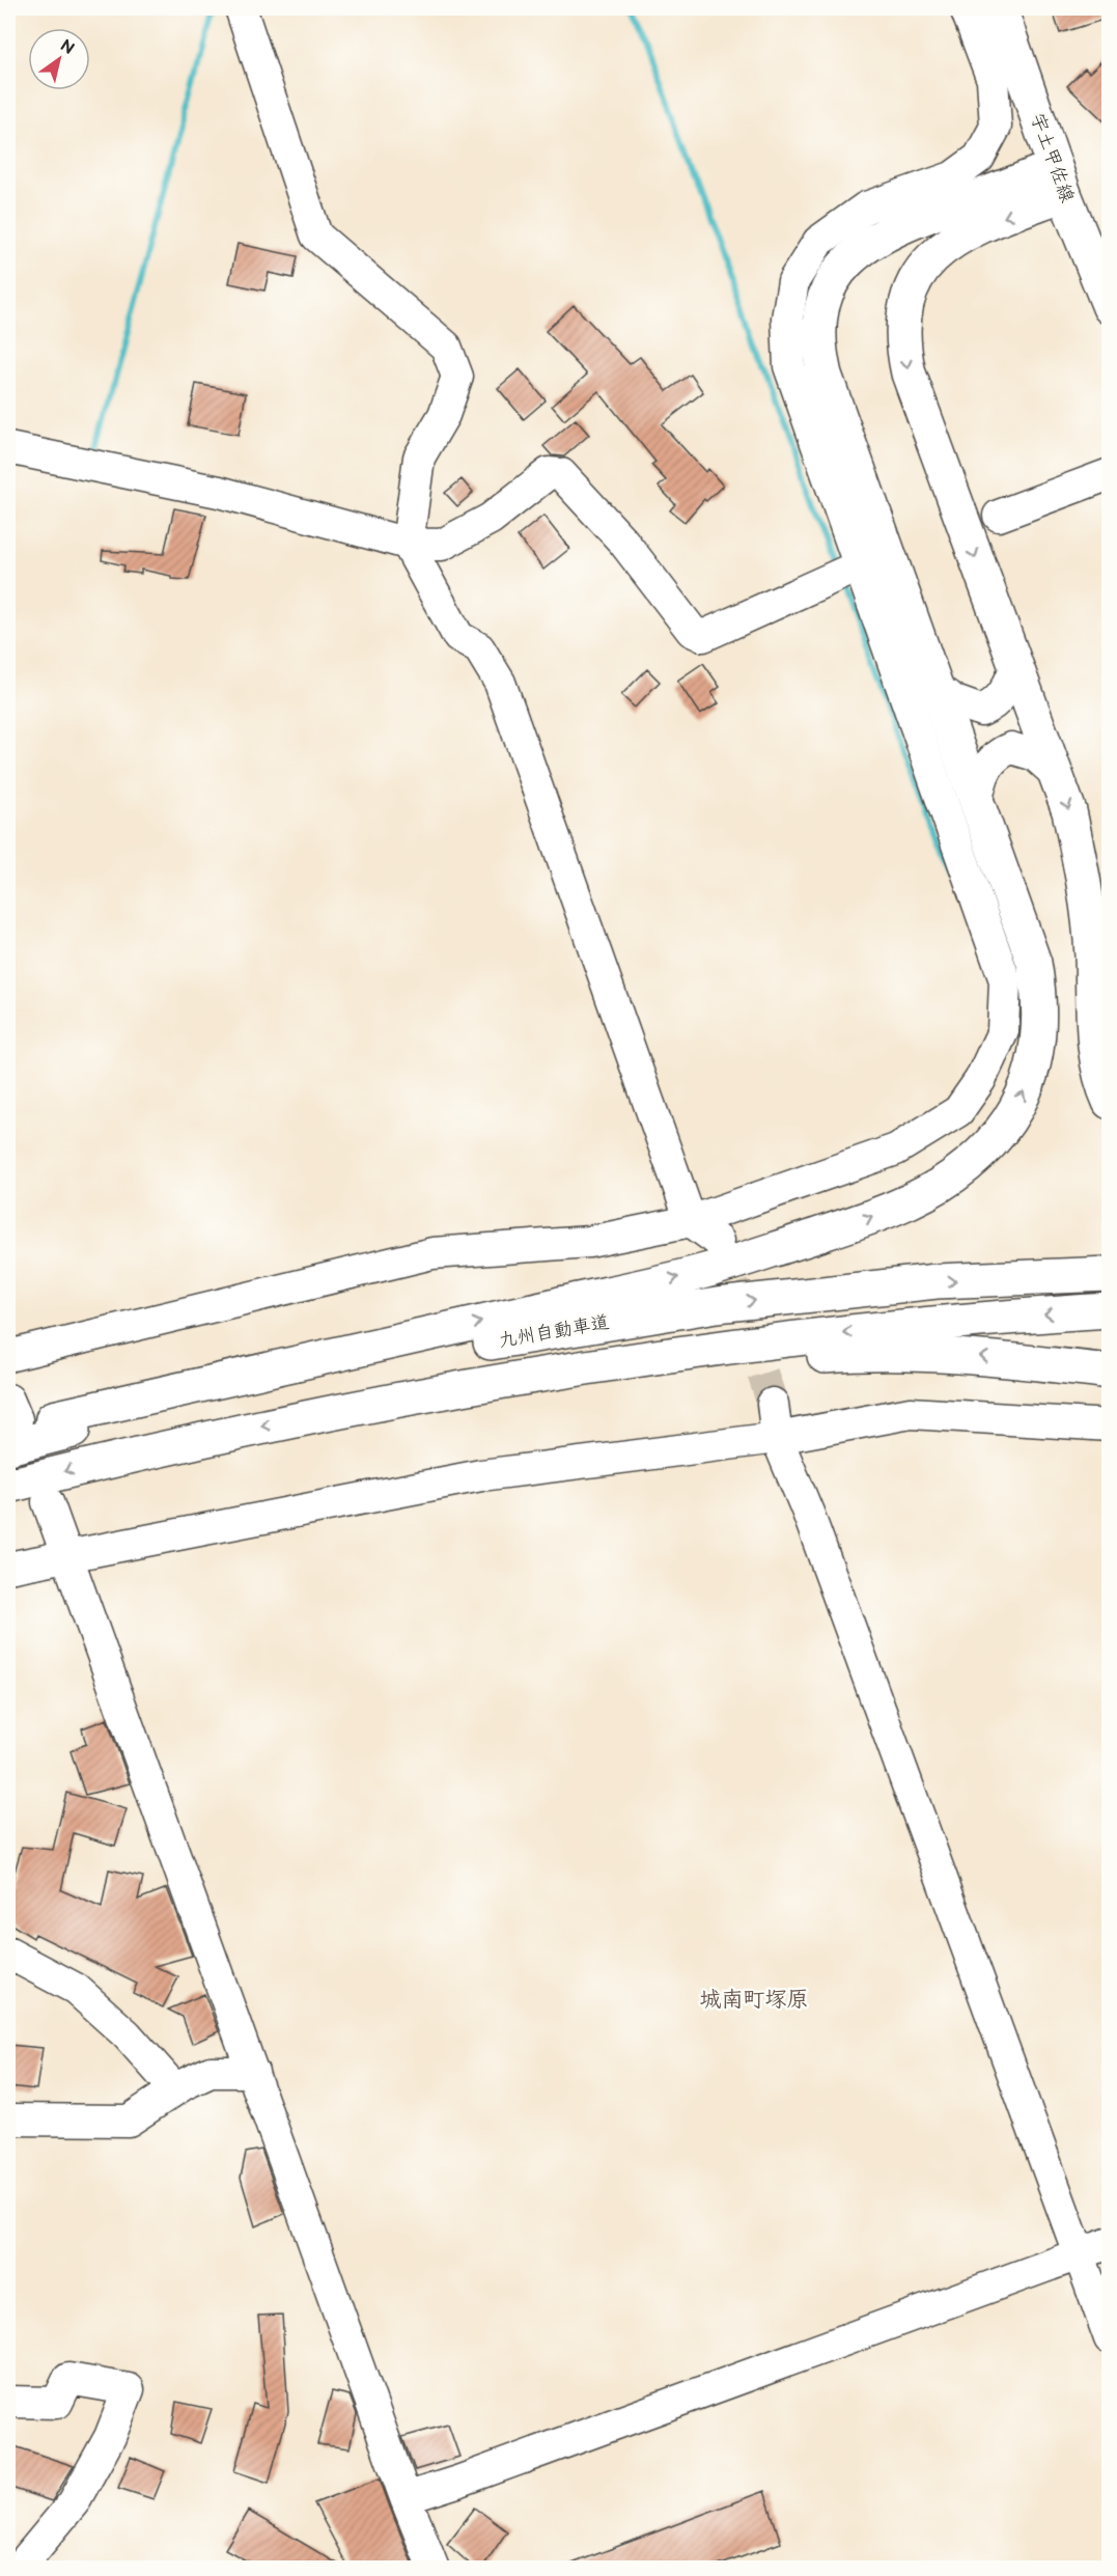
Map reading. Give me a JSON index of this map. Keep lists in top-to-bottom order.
{
  "streets": {
    "main road": ["宇土甲佐線", "九州自動車道"]
  },
  "districts": ["城南町塚原"],
  "north": "top right"
}
